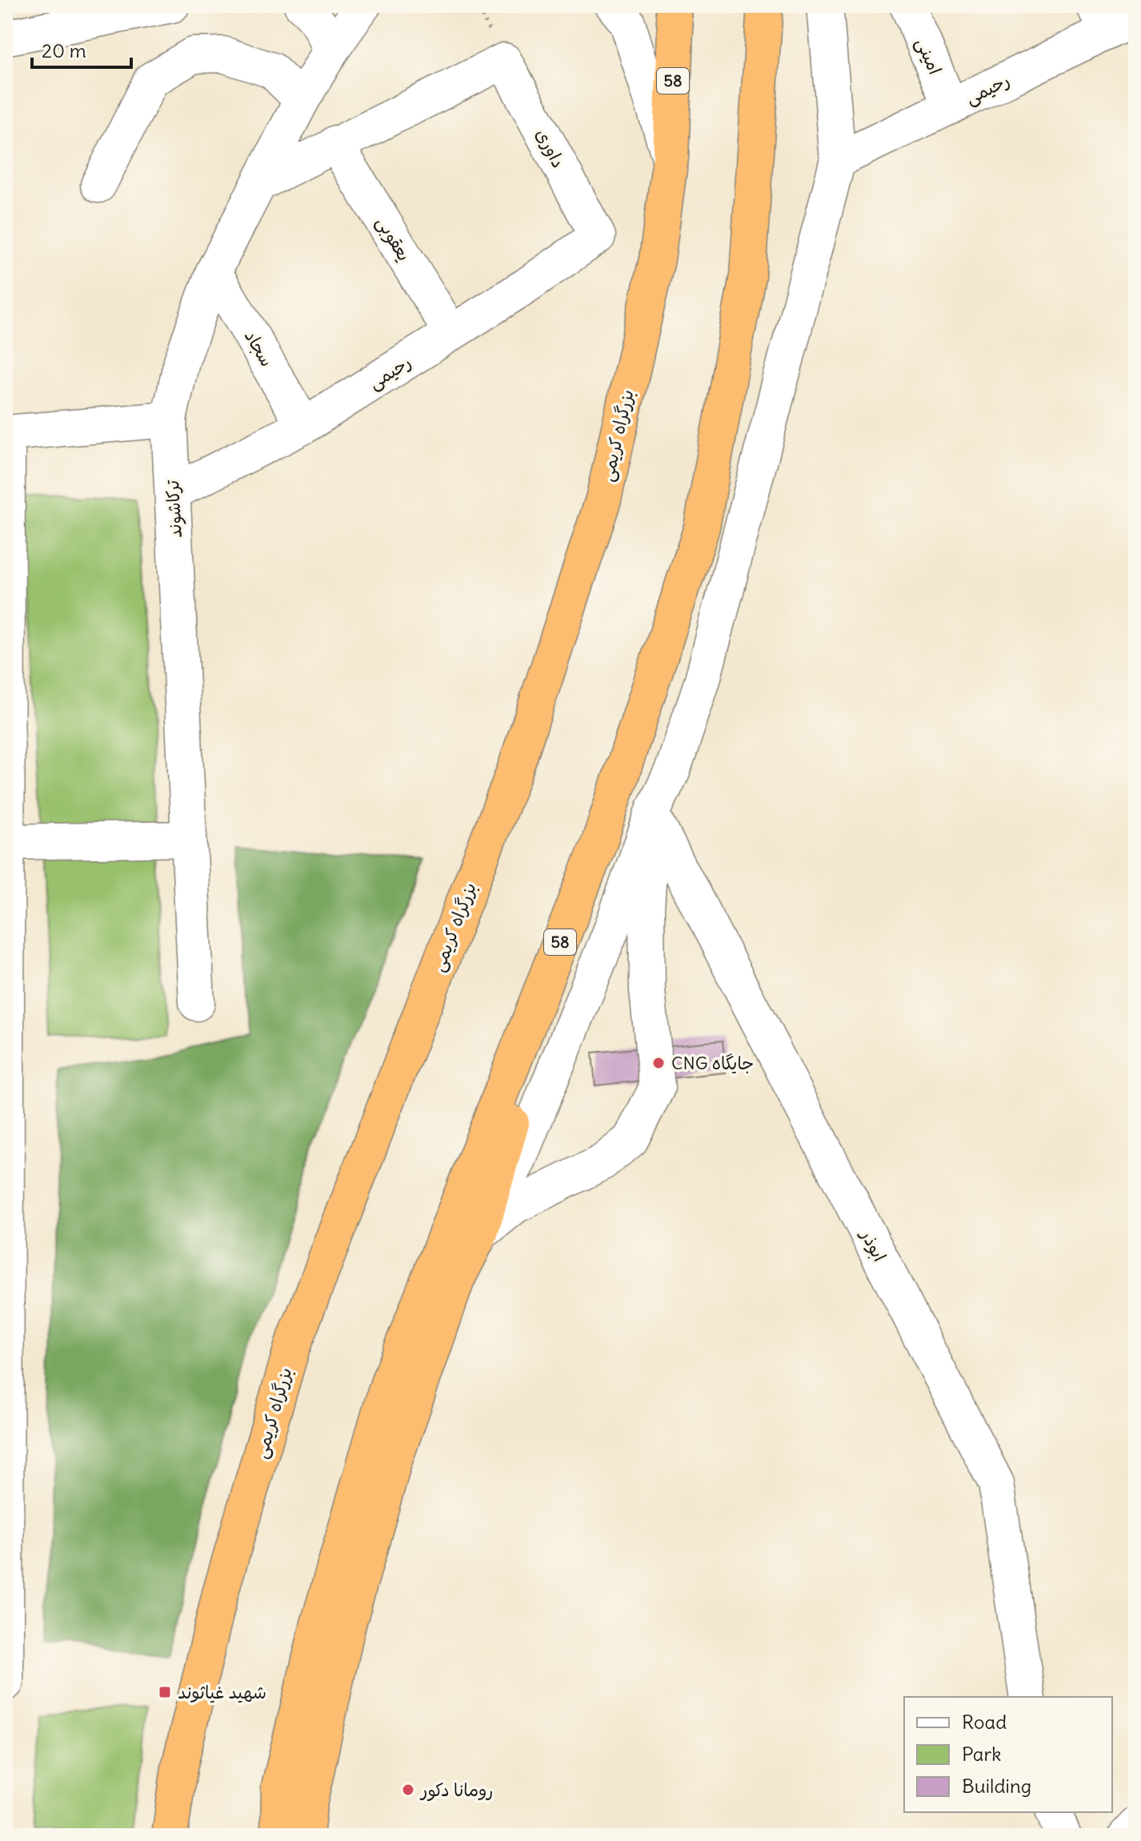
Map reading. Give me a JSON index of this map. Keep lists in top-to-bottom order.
{
  "streets": {
    "highway": ["58", "بزرگراه کریمی"],
    "street": [
      "امینی",
      "رحیمی",
      "داوری",
      "یعقوبی",
      "سجاد",
      "ترکاشوند",
      "ابوذر"
    ]
  },
  "crossings": [
    ["امینی", "رحیمی"],
    ["رحیمی", "داوری"],
    ["رحیمی", "یعقوبی"],
    ["رحیمی", "سجاد"],
    ["رحیمی", "ترکاشوند"],
    ["داوری", "یعقوبی"],
    ["سجاد", "ترکاشوند"]
  ],
  "places": {
    "other": ["CNG جایگاه", "رومانا دکور"],
    "transit": ["شهید غیاثوند"]
  },
  "legend": ["Road", "Park", "Building"],
  "scale_bar": "20 m"
}
